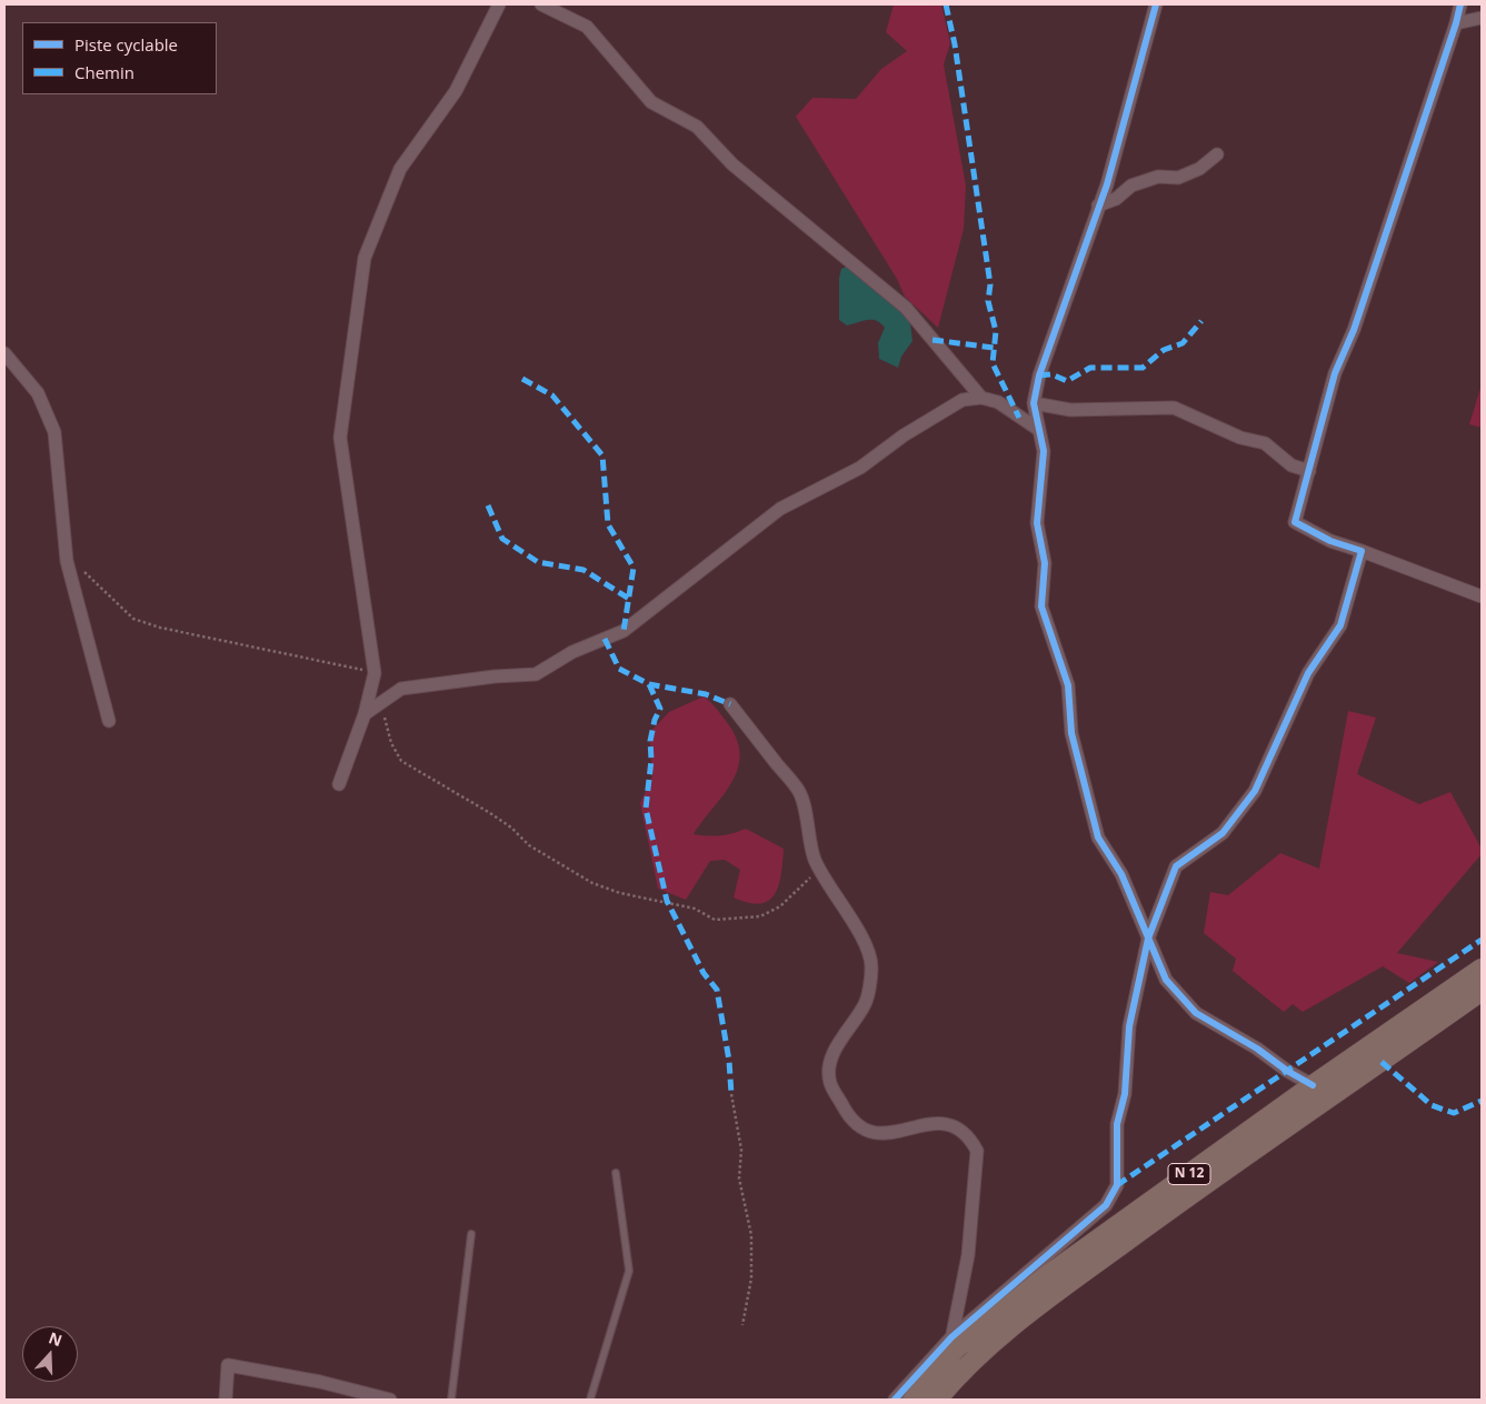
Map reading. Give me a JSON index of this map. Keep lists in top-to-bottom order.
{
  "streets": {
    "main road": ["N 12"]
  },
  "legend": ["Piste cyclable", "Chemin"],
  "north": "top"
}
